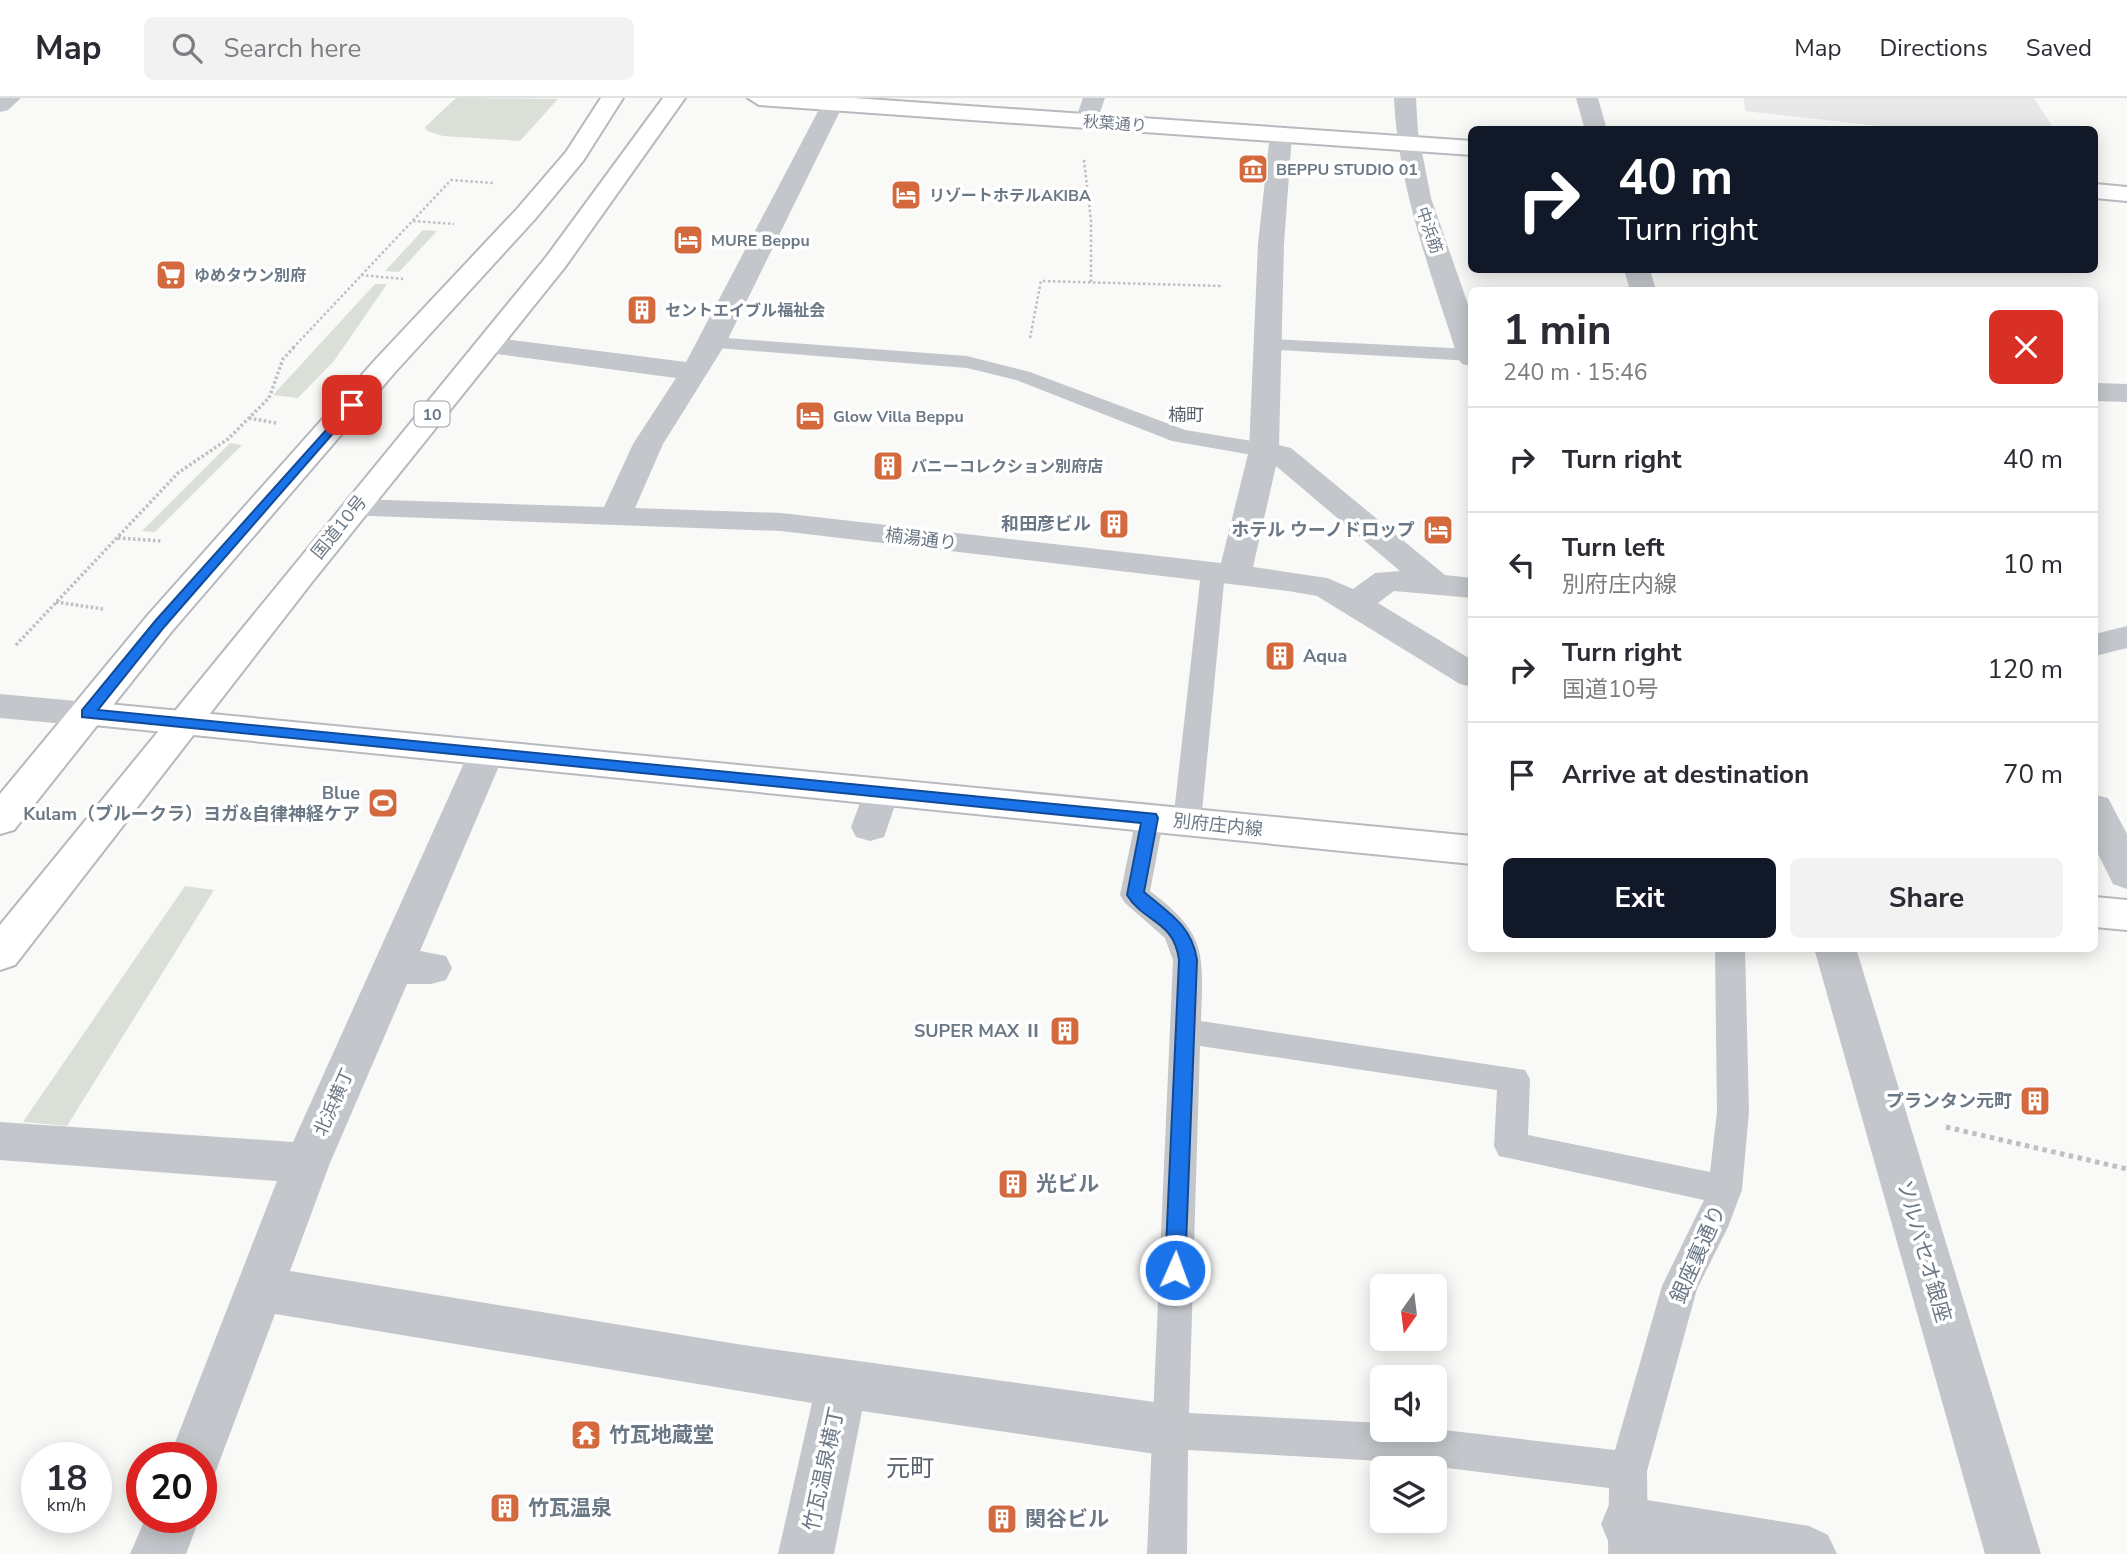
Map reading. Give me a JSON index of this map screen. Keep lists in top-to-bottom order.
{
  "streets": {
    "main road": [
      "秋葉通り",
      "10",
      "国道10号",
      "別府庄内線"
    ],
    "street": [
      "中浜筋",
      "楠湯通り",
      "北浜横丁",
      "ソルパセオ銀座",
      "竹瓦温泉横丁"
    ],
    "lane": ["銀座裏通り"]
  },
  "crossings": [
    ["秋葉通り", "中浜筋"],
    ["国道10号", "楠湯通り"],
    ["国道10号", "別府庄内線"],
    ["別府庄内線", "北浜横丁"]
  ],
  "districts": ["楠町", "元町"],
  "places": {
    "museum": ["BEPPU STUDIO 01"],
    "hotel": [
      "リゾートホテルAKIBA",
      "MURE Beppu",
      "Glow Villa Beppu",
      "ホテル ウーノドロップ"
    ],
    "supermarket": ["ゆめタウン別府"],
    "building": [
      "セントエイブル福祉会",
      "バニーコレクション別府店",
      "和田彦ビル",
      "Aqua",
      "SUPER MAX Ⅱ",
      "プランタン元町",
      "光ビル",
      "竹瓦温泉",
      "関谷ビル"
    ],
    "sports": ["Blue Kulam（ブルークラ）ヨガ&自律神経ケア"],
    "temple": ["竹瓦地蔵堂"]
  },
  "north": "bottom",
  "page": {
    "header": "Map",
    "search": "Search here",
    "nav": ["Map", "Directions", "Saved"],
    "turn": ["40 m", "Turn right"],
    "heading": ["1 min", "240 m · 15:46"],
    "list": [
      {
        "name": "Turn right",
        "value": "40 m"
      },
      {
        "name": "Turn left",
        "note": "別府庄内線",
        "value": "10 m"
      },
      {
        "name": "Turn right",
        "note": "国道10号",
        "value": "120 m"
      },
      {
        "name": "Arrive at destination",
        "value": "70 m"
      }
    ],
    "buttons": ["Exit", "Share"],
    "speed": "18 km/h",
    "limit": "20"
  }
}
